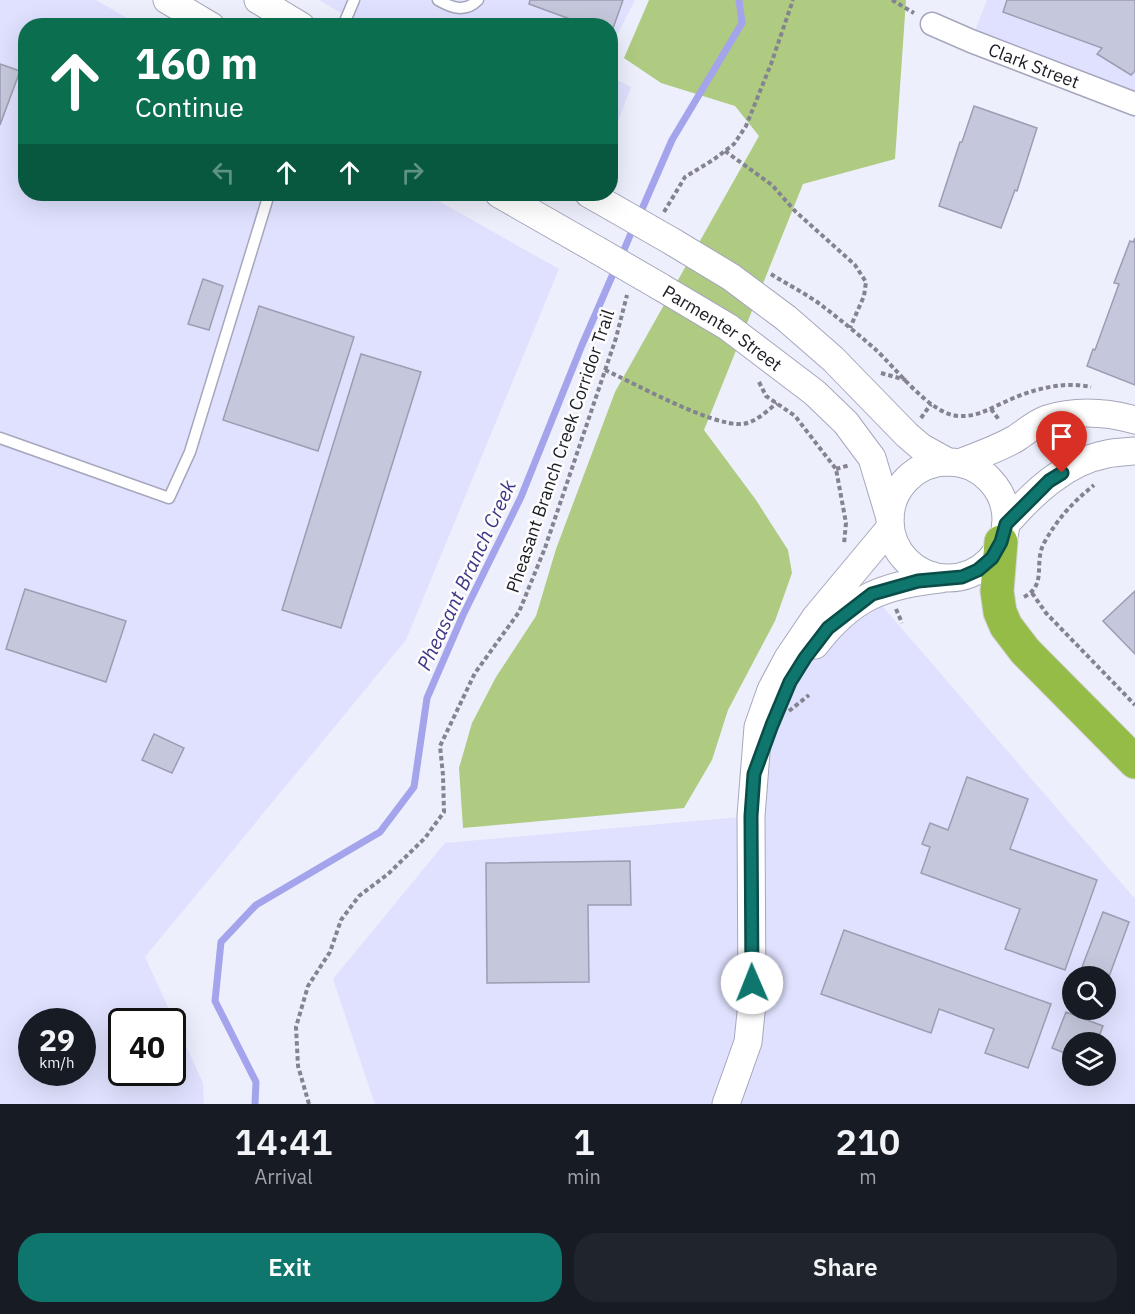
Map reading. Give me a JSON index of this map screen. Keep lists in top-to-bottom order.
{
  "streets": {
    "street": ["Clark Street", "Parmenter Street"],
    "path": ["Pheasant Branch Creek Corridor Trail"]
  },
  "water": ["Pheasant Branch Creek"],
  "page": {
    "turn": ["160 m", "Continue"],
    "speed": "29 km/h",
    "limit": "40",
    "eta": [
      "14:41",
      "Arrival",
      "1",
      "min",
      "210",
      "m"
    ],
    "buttons": ["Exit", "Share"]
  }
}
